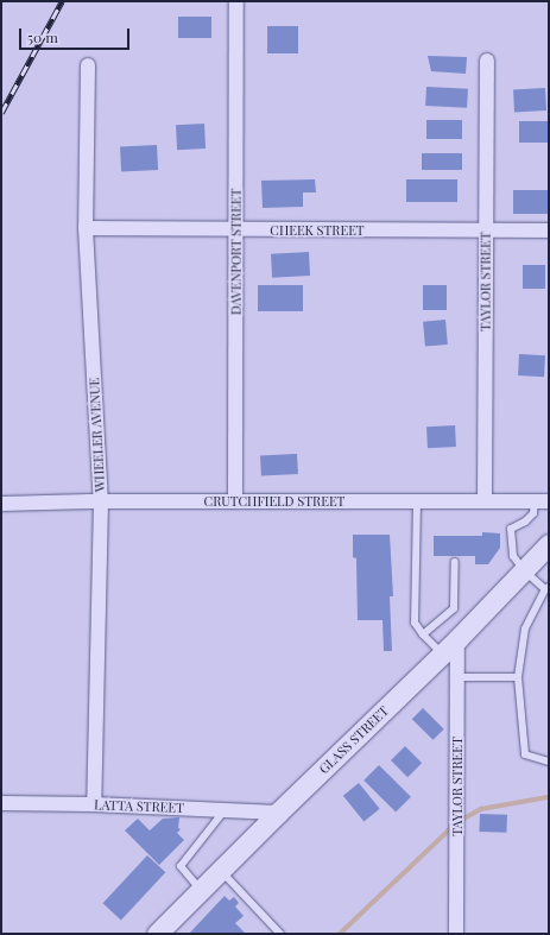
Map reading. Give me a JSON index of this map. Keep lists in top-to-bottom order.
{
  "streets": {
    "main road": ["GLASS STREET"],
    "street": [
      "CHEEK STREET",
      "DAVENPORT STREET",
      "TAYLOR STREET",
      "WHEELER AVENUE",
      "CRUTCHFIELD STREET",
      "LATTA STREET"
    ]
  },
  "crossings": [
    ["CHEEK STREET", "DAVENPORT STREET"],
    ["CHEEK STREET", "TAYLOR STREET"],
    ["CHEEK STREET", "WHEELER AVENUE"],
    ["DAVENPORT STREET", "CRUTCHFIELD STREET"],
    ["TAYLOR STREET", "CRUTCHFIELD STREET"],
    ["TAYLOR STREET", "GLASS STREET"],
    ["WHEELER AVENUE", "CRUTCHFIELD STREET"],
    ["WHEELER AVENUE", "LATTA STREET"],
    ["GLASS STREET", "LATTA STREET"]
  ],
  "scale_bar": "50 m"
}
